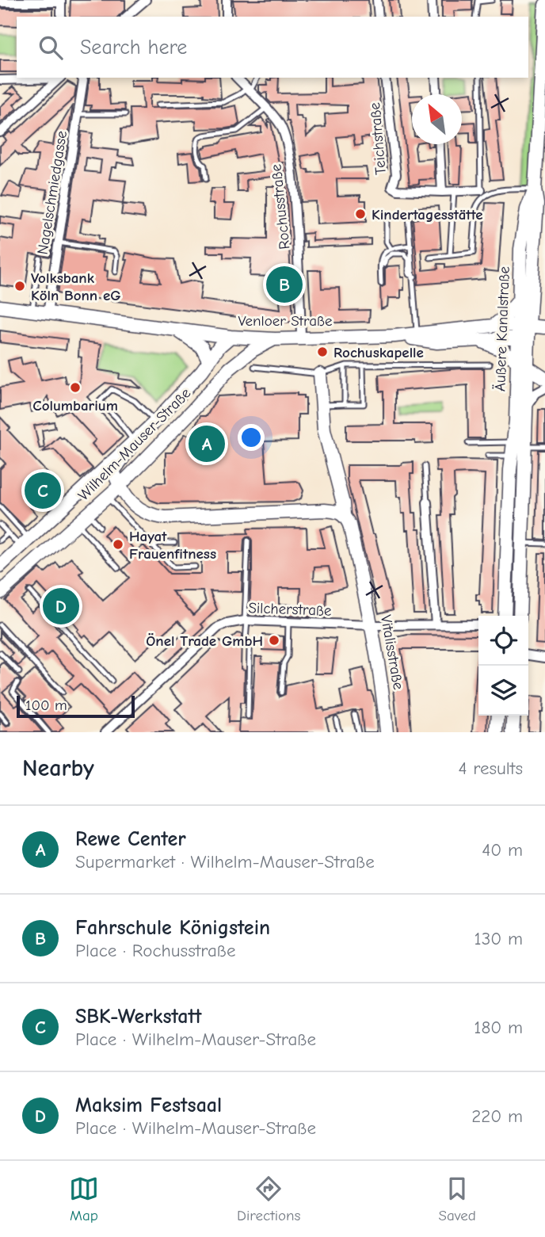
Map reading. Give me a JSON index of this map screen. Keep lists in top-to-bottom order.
{
  "streets": {
    "main road": [
      "Venloer Straße",
      "Äußere Kanalstraße",
      "Wilhelm-Mauser-Straße",
      "Vitalisstraße"
    ],
    "street": [
      "Teichstraße",
      "Nagelschmiedgasse",
      "Rochusstraße",
      "Silcherstraße"
    ]
  },
  "crossings": [
    ["Nagelschmiedgasse", "Venloer Straße"],
    ["Rochusstraße", "Venloer Straße"],
    ["Venloer Straße", "Äußere Kanalstraße"],
    ["Venloer Straße", "Wilhelm-Mauser-Straße"],
    ["Silcherstraße", "Vitalisstraße"]
  ],
  "places": [
    "Kindertagesstätte",
    "Volksbank Köln Bonn eG",
    "Rochuskapelle",
    "Columbarium",
    "Hayat Frauenfitness",
    "Önel Trade GmbH"
  ],
  "scale_bar": "100 m",
  "north": "top left",
  "page": {
    "search": "Search here",
    "pins": [
      "B",
      "A",
      "C",
      "D"
    ],
    "scale": "100 m",
    "heading": ["Nearby", "4 results"],
    "list": [
      {
        "mark": "A",
        "name": "Rewe Center",
        "note": "Supermarket · Wilhelm-Mauser-Straße",
        "value": "40 m"
      },
      {
        "mark": "B",
        "name": "Fahrschule Königstein",
        "note": "Place · Rochusstraße",
        "value": "130 m"
      },
      {
        "mark": "C",
        "name": "SBK-Werkstatt",
        "note": "Place · Wilhelm-Mauser-Straße",
        "value": "180 m"
      },
      {
        "mark": "D",
        "name": "Maksim Festsaal",
        "note": "Place · Wilhelm-Mauser-Straße",
        "value": "220 m"
      }
    ],
    "nav": ["Map", "Directions", "Saved"]
  }
}
